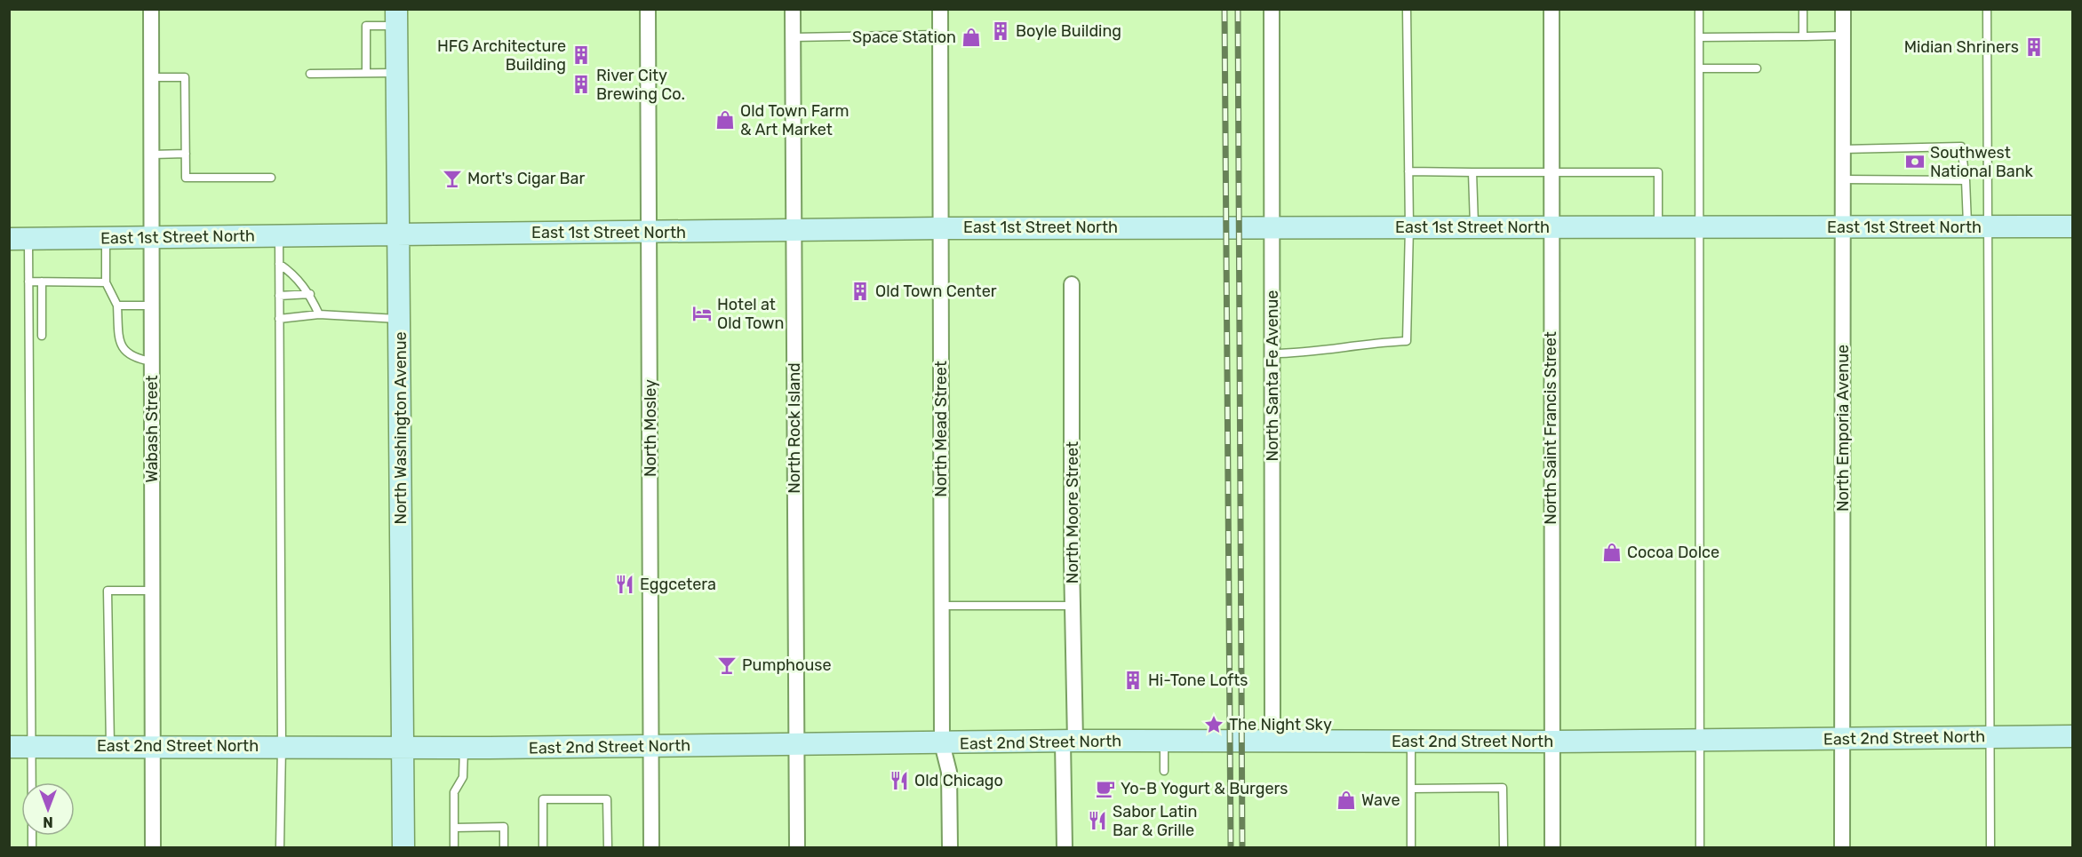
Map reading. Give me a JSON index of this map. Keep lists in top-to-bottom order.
{
  "streets": {
    "street": [
      "East 1st Street North",
      "North Santa Fe Avenue",
      "North Washington Avenue",
      "North Mosley",
      "North Rock Island",
      "North Saint Francis Street",
      "North Emporia Avenue",
      "Wabash Street",
      "North Mead Street",
      "North Moore Street",
      "East 2nd Street North"
    ]
  },
  "crossings": [
    ["East 1st Street North", "North Santa Fe Avenue"],
    ["East 1st Street North", "North Washington Avenue"],
    ["East 1st Street North", "North Mosley"],
    ["East 1st Street North", "North Rock Island"],
    ["East 1st Street North", "North Saint Francis Street"],
    ["East 1st Street North", "North Emporia Avenue"],
    ["East 1st Street North", "Wabash Street"],
    ["East 1st Street North", "North Mead Street"],
    ["North Santa Fe Avenue", "East 2nd Street North"],
    ["North Washington Avenue", "East 2nd Street North"],
    ["North Mosley", "East 2nd Street North"],
    ["North Rock Island", "East 2nd Street North"],
    ["North Saint Francis Street", "East 2nd Street North"],
    ["North Emporia Avenue", "East 2nd Street North"],
    ["Wabash Street", "East 2nd Street North"],
    ["North Mead Street", "East 2nd Street North"],
    ["North Moore Street", "East 2nd Street North"]
  ],
  "places": {
    "building": [
      "Boyle Building",
      "Midian Shriners",
      "HFG Architecture Building",
      "River City Brewing Co.",
      "Old Town Center",
      "Hi-Tone Lofts"
    ],
    "shop": [
      "Space Station",
      "Old Town Farm & Art Market",
      "Cocoa Dolce",
      "Wave"
    ],
    "bank": ["Southwest National Bank"],
    "bar": ["Mort's Cigar Bar", "Pumphouse"],
    "hotel": ["Hotel at Old Town"],
    "restaurant": ["Eggcetera", "Old Chicago", "Sabor Latin Bar & Grille"],
    "place": ["The Night Sky"],
    "cafe": ["Yo-B Yogurt & Burgers"]
  },
  "north": "bottom"
}
